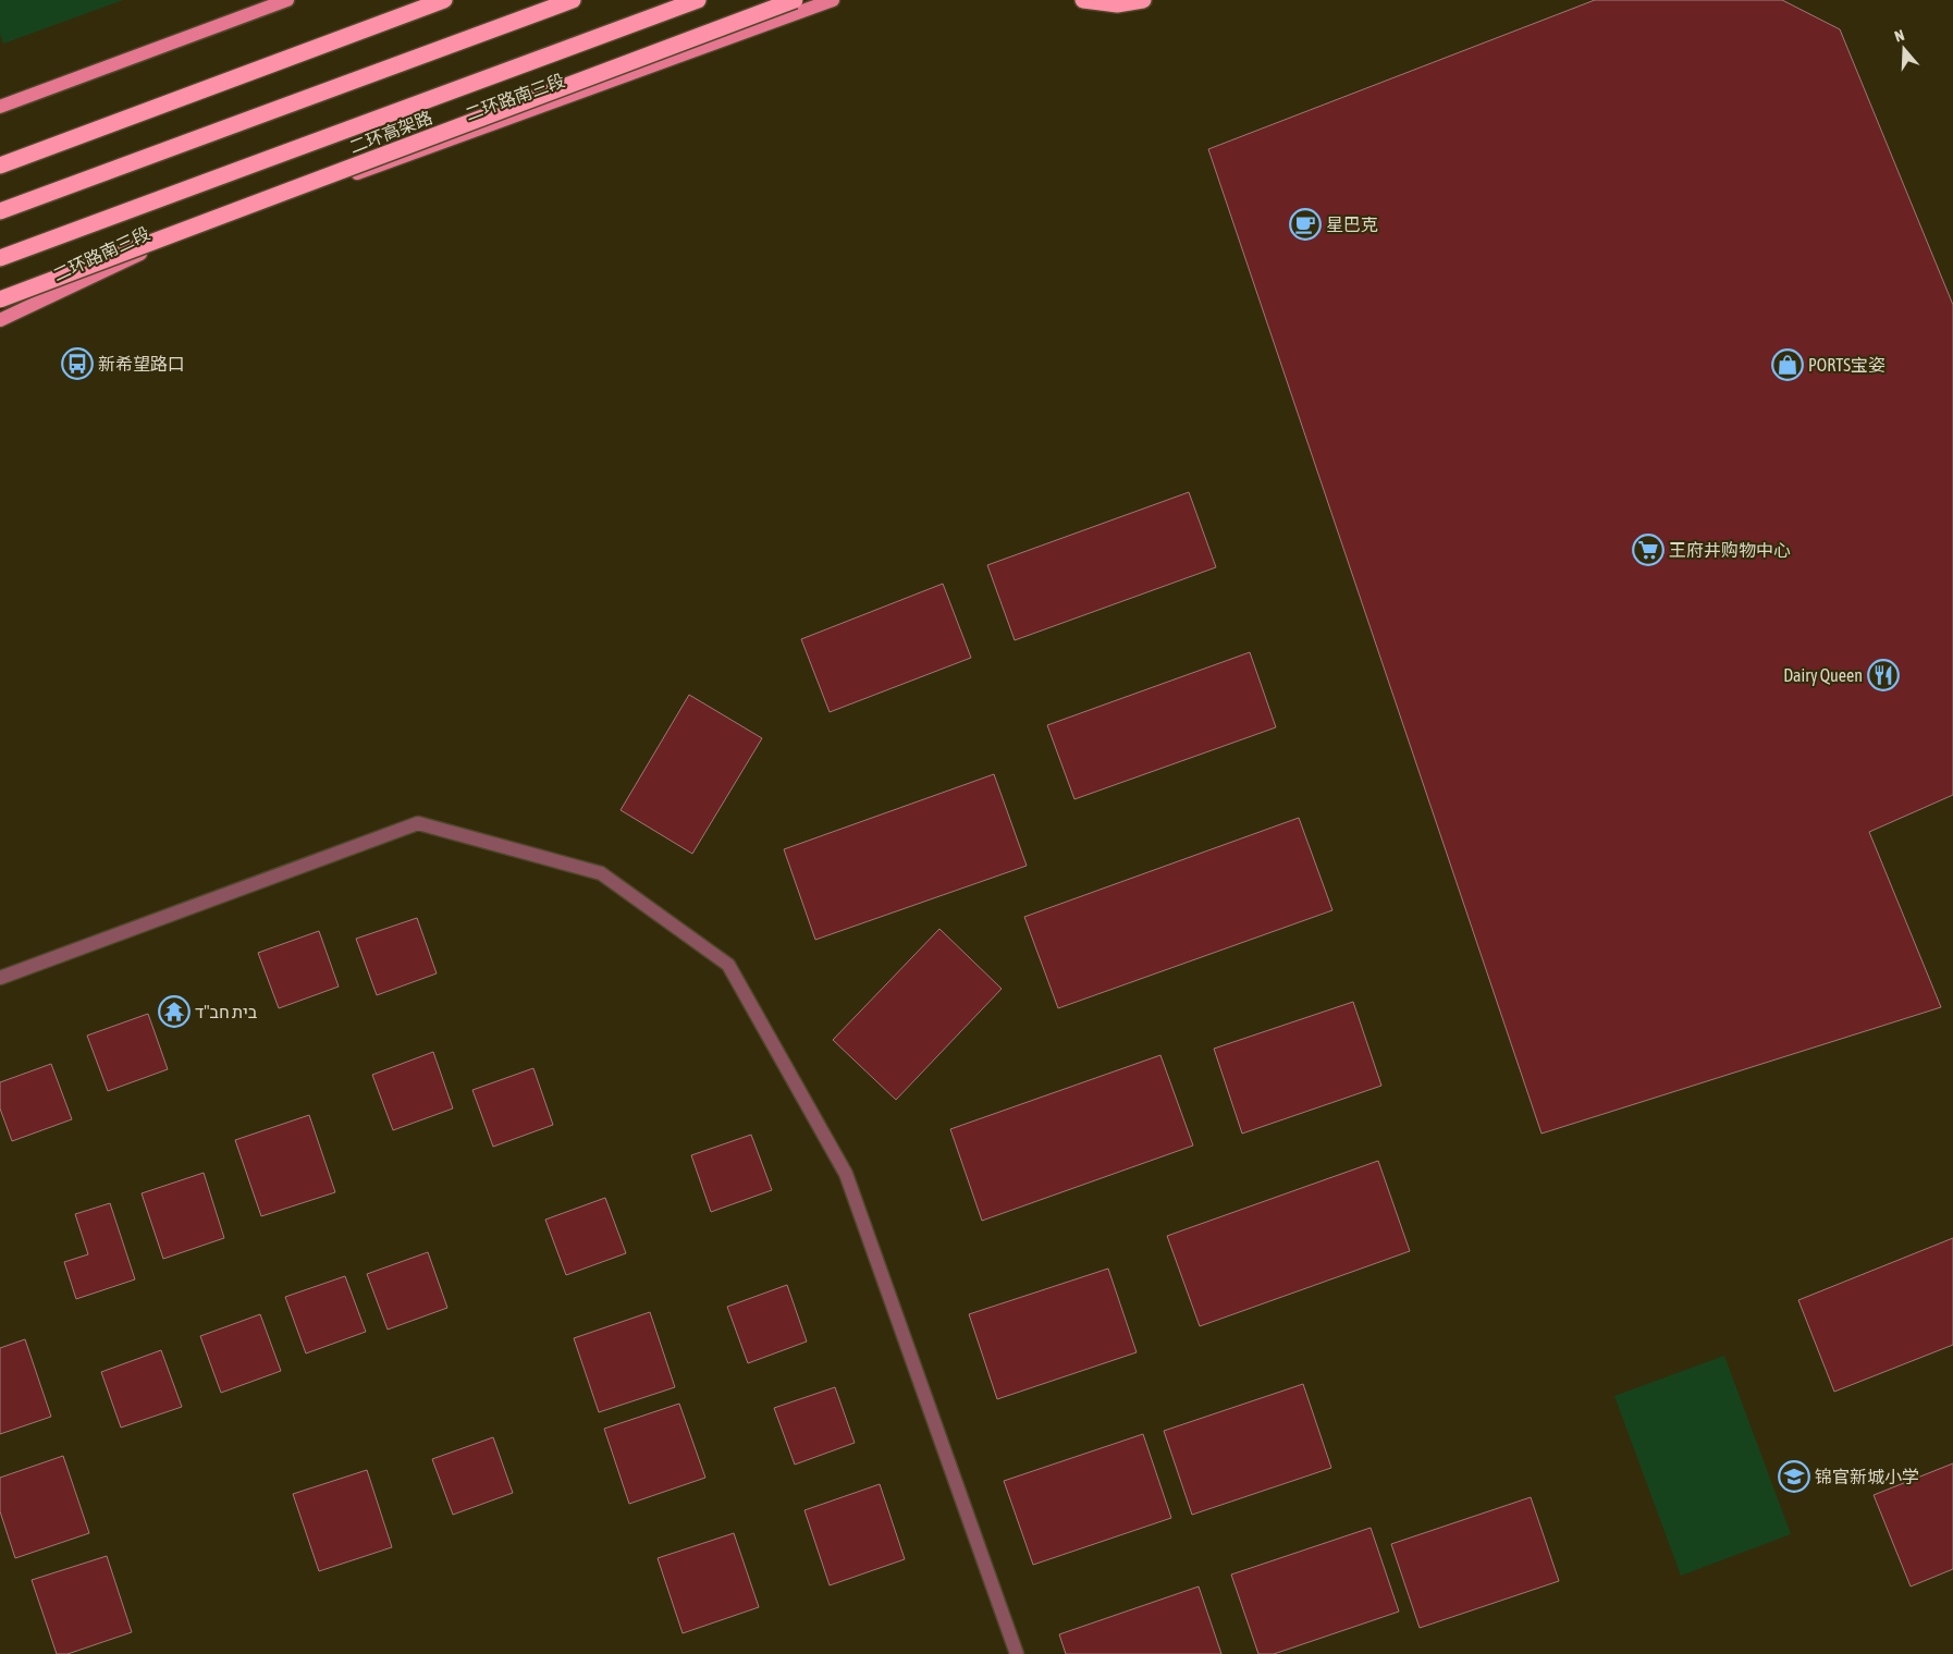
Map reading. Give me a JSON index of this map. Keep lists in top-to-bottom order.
{
  "streets": {
    "highway": ["二环高架路"],
    "main road": ["二环路南三段"]
  },
  "places": {
    "cafe": ["星巴克"],
    "bus stop": ["新希望路口"],
    "shop": ["PORTS宝姿"],
    "supermarket": ["王府井购物中心"],
    "restaurant": ["Dairy Queen"],
    "temple": ["בית חב\"ד"],
    "school or university": ["锦官新城小学"]
  },
  "north": "top"
}
